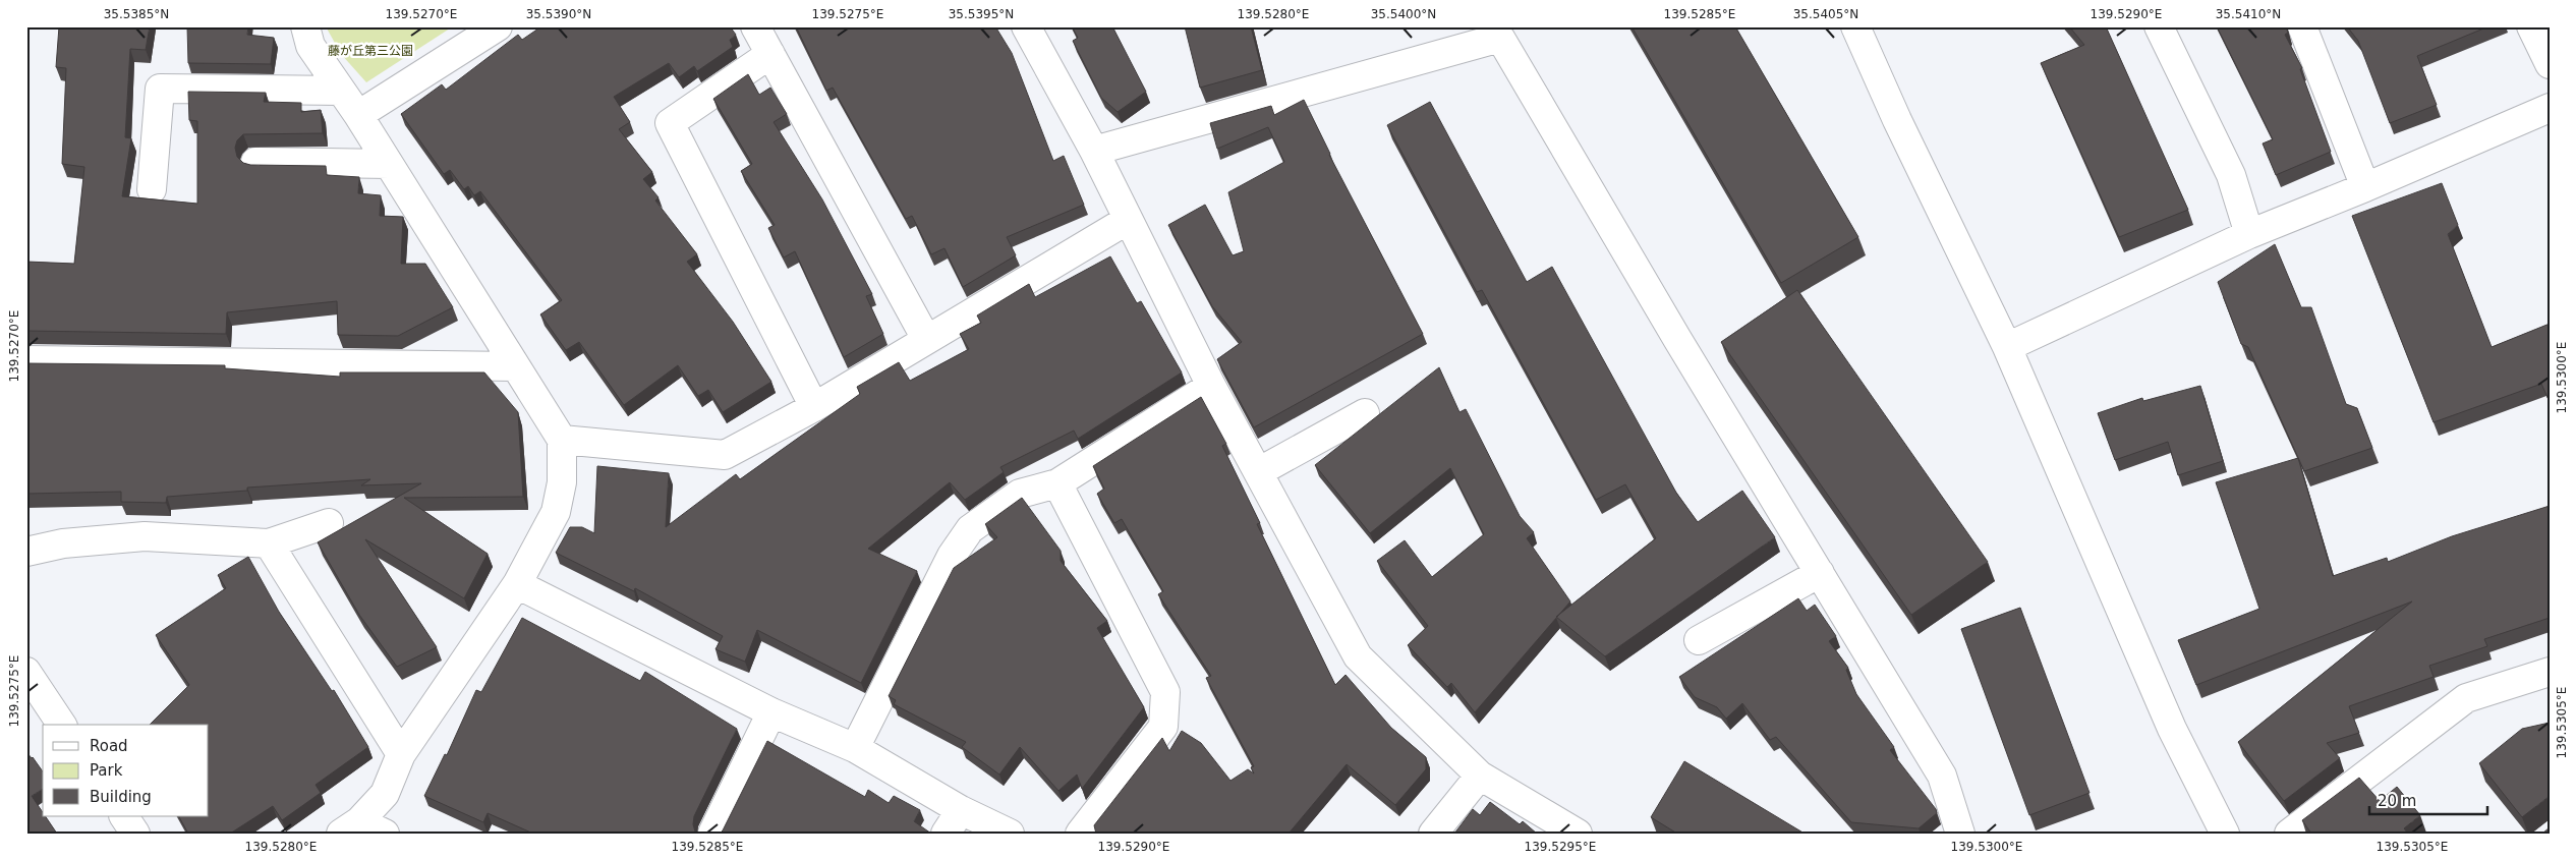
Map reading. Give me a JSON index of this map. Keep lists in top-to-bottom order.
{
  "parks": ["藤が丘第三公園"],
  "legend": ["Road", "Park", "Building"],
  "scale_bar": "20 m",
  "coordinates": [
    "35.5385°N",
    "139.5270°E",
    "35.5390°N",
    "139.5275°E",
    "35.5395°N",
    "139.5280°E",
    "35.5400°N",
    "139.5285°E",
    "35.5405°N",
    "139.5290°E",
    "35.5410°N",
    "139.5300°E",
    "139.5305°E",
    "139.5295°E"
  ]
}
